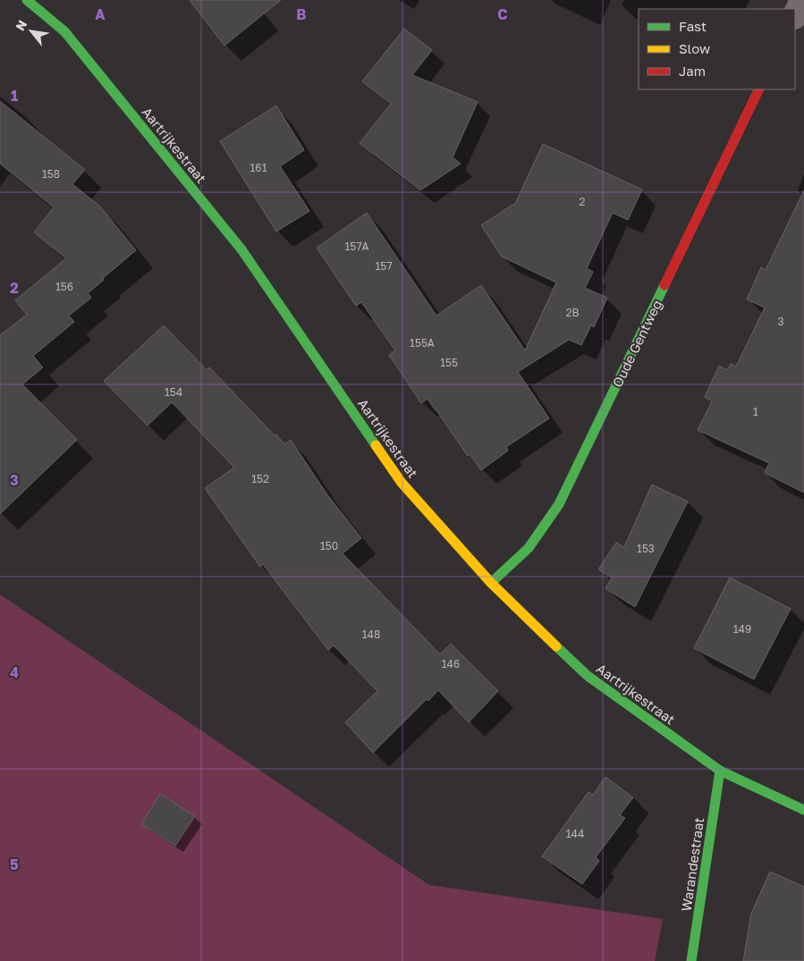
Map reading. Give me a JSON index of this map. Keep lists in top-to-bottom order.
{
  "streets": {
    "street": ["Aartrijkestraat", "Oude Gentweg", "Warandestraat"]
  },
  "crossings": [
    ["Aartrijkestraat", "Oude Gentweg"],
    ["Aartrijkestraat", "Warandestraat"]
  ],
  "house_numbers": [
    "161",
    "158",
    "2",
    "157A",
    "157",
    "156",
    "2B",
    "3",
    "155A",
    "155",
    "154",
    "1",
    "152",
    "150",
    "153",
    "149",
    "148",
    "146",
    "144"
  ],
  "legend": ["Fast", "Slow", "Jam"],
  "north": "top left",
  "grid": {
    "columns": ["A", "B", "C"],
    "rows": [
      "1",
      "2",
      "3",
      "4",
      "5"
    ]
  }
}
